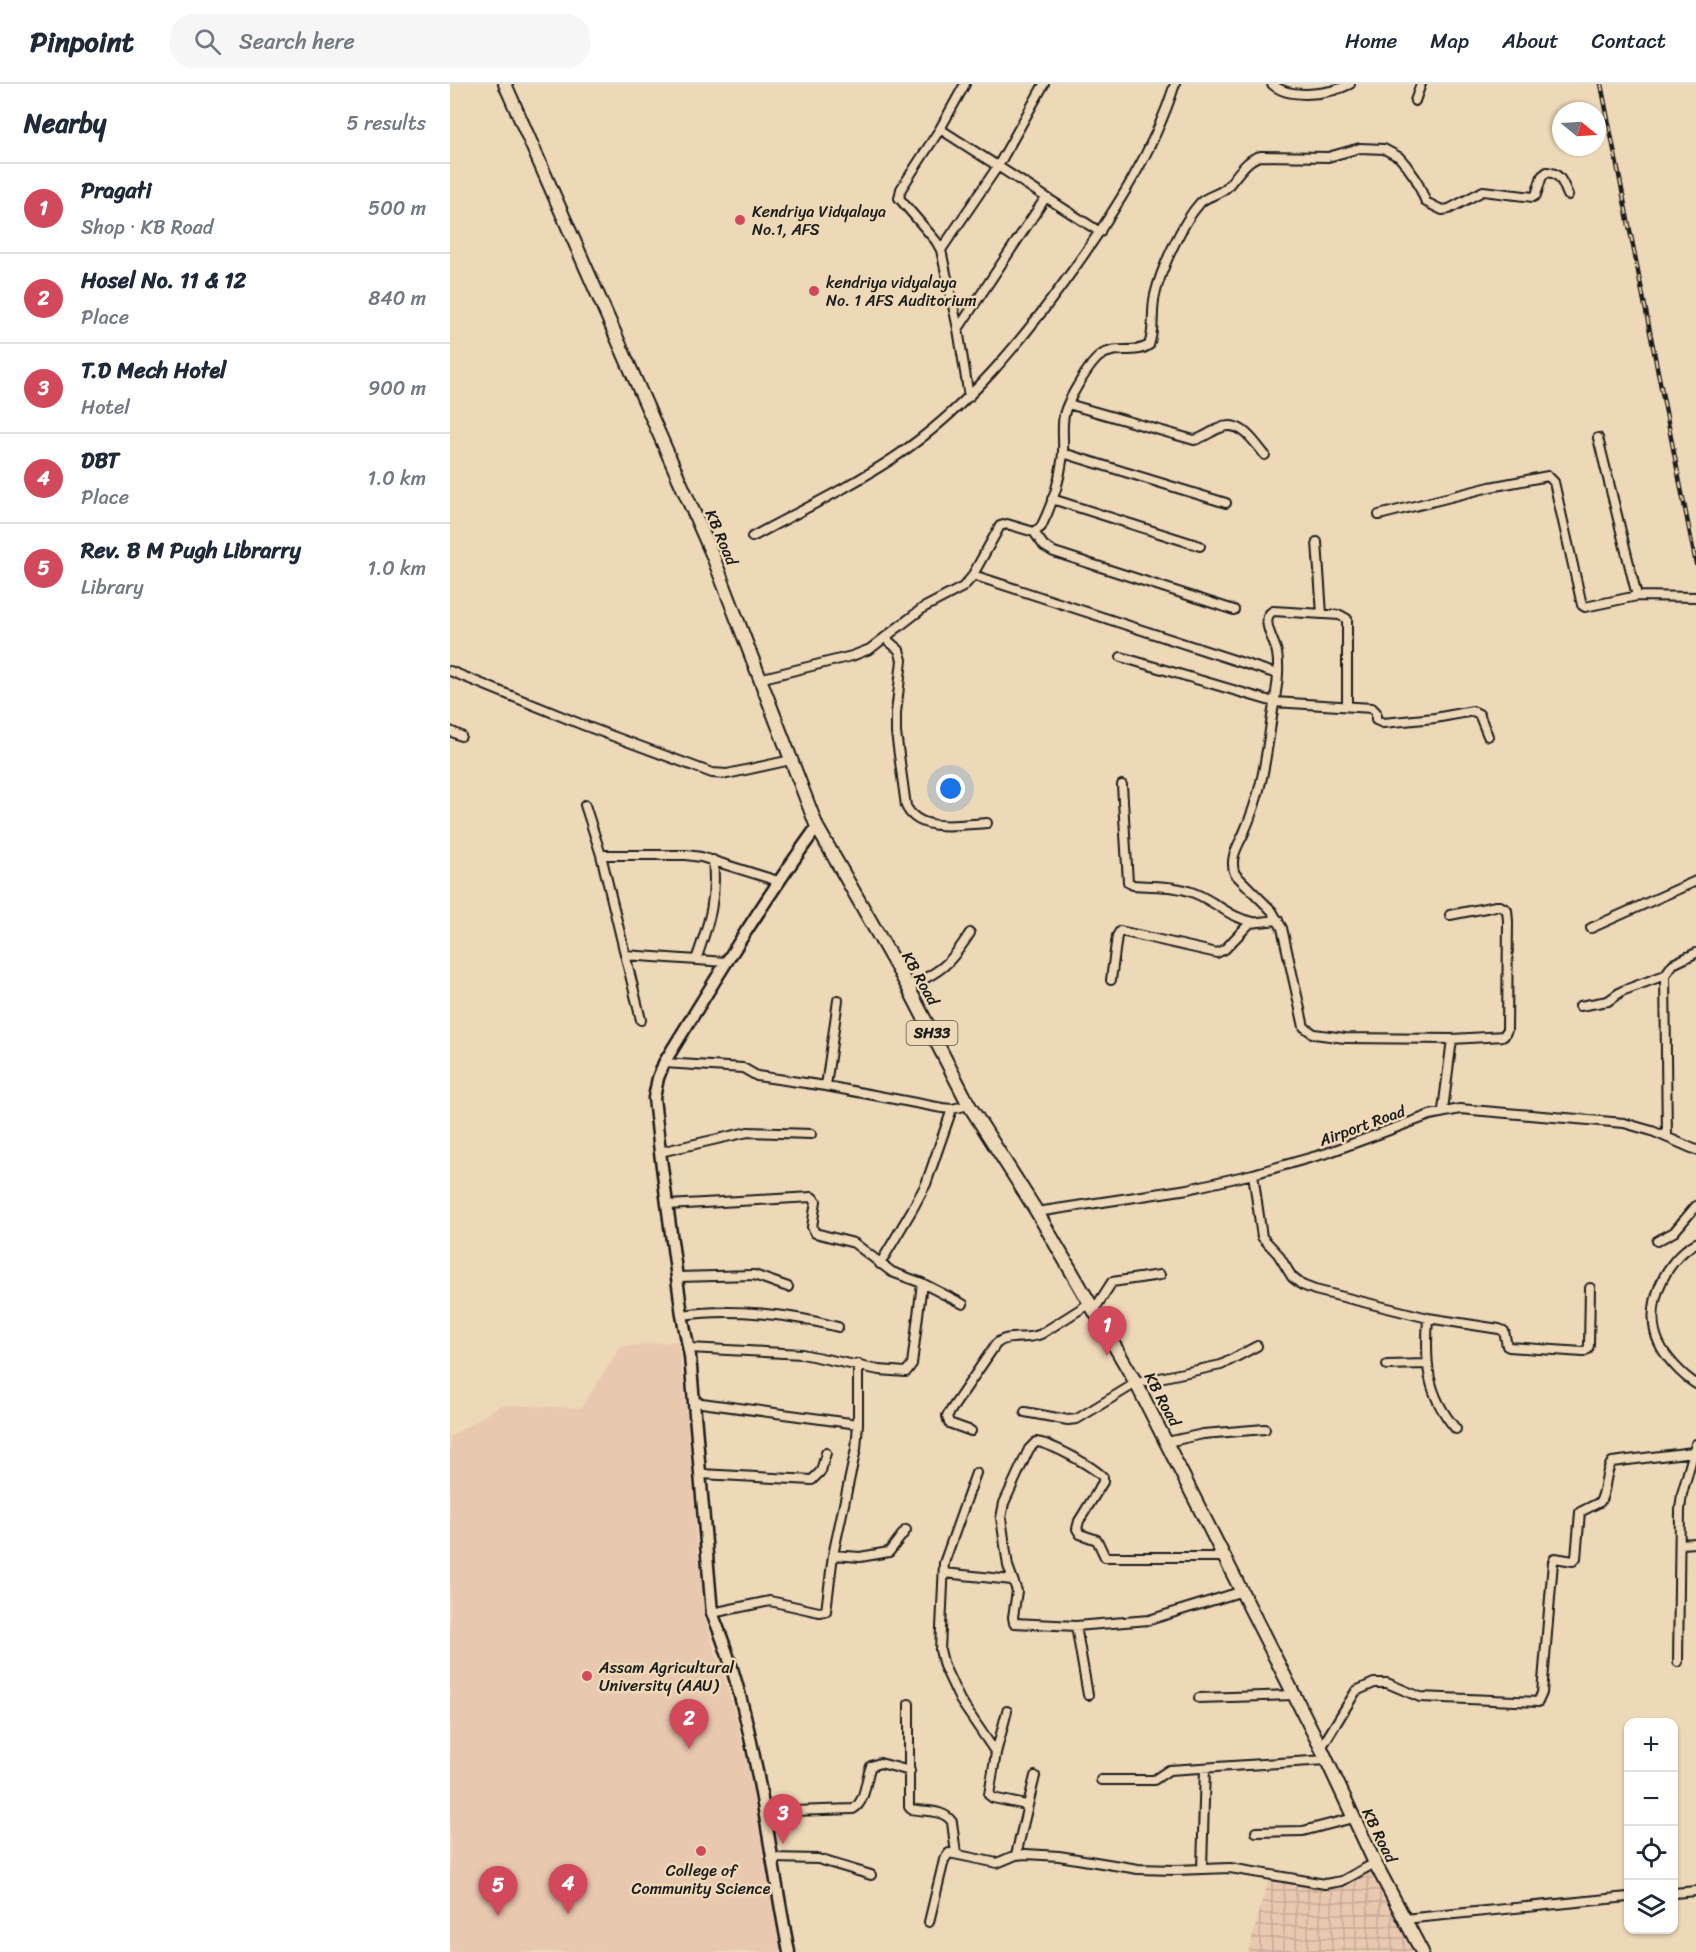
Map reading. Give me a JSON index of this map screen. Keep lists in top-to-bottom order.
{
  "streets": {
    "main road": ["KB Road", "SH33"],
    "street": ["Airport Road"]
  },
  "crossings": [
    ["KB Road", "Airport Road"]
  ],
  "places": [
    "Kendriya Vidyalaya No.1, AFS",
    "kendriya vidyalaya No. 1 AFS Auditorium",
    "Assam Agricultural University (AAU)",
    "College of Community Science"
  ],
  "north": "right",
  "page": {
    "header": "Pinpoint",
    "search": "Search here",
    "nav": [
      "Home",
      "Map",
      "About",
      "Contact"
    ],
    "heading": ["Nearby", "5 results"],
    "list": [
      {
        "mark": "1",
        "name": "Pragati",
        "note": "Shop · KB Road",
        "value": "500 m"
      },
      {
        "mark": "2",
        "name": "Hosel No. 11 & 12",
        "note": "Place",
        "value": "840 m"
      },
      {
        "mark": "3",
        "name": "T.D Mech Hotel",
        "note": "Hotel",
        "value": "900 m"
      },
      {
        "mark": "4",
        "name": "DBT",
        "note": "Place",
        "value": "1.0 km"
      },
      {
        "mark": "5",
        "name": "Rev. B M Pugh Librarry",
        "note": "Library",
        "value": "1.0 km"
      }
    ],
    "pins": [
      "1",
      "2",
      "3",
      "4",
      "5"
    ],
    "map_buttons": ["+", "−"]
  }
}
